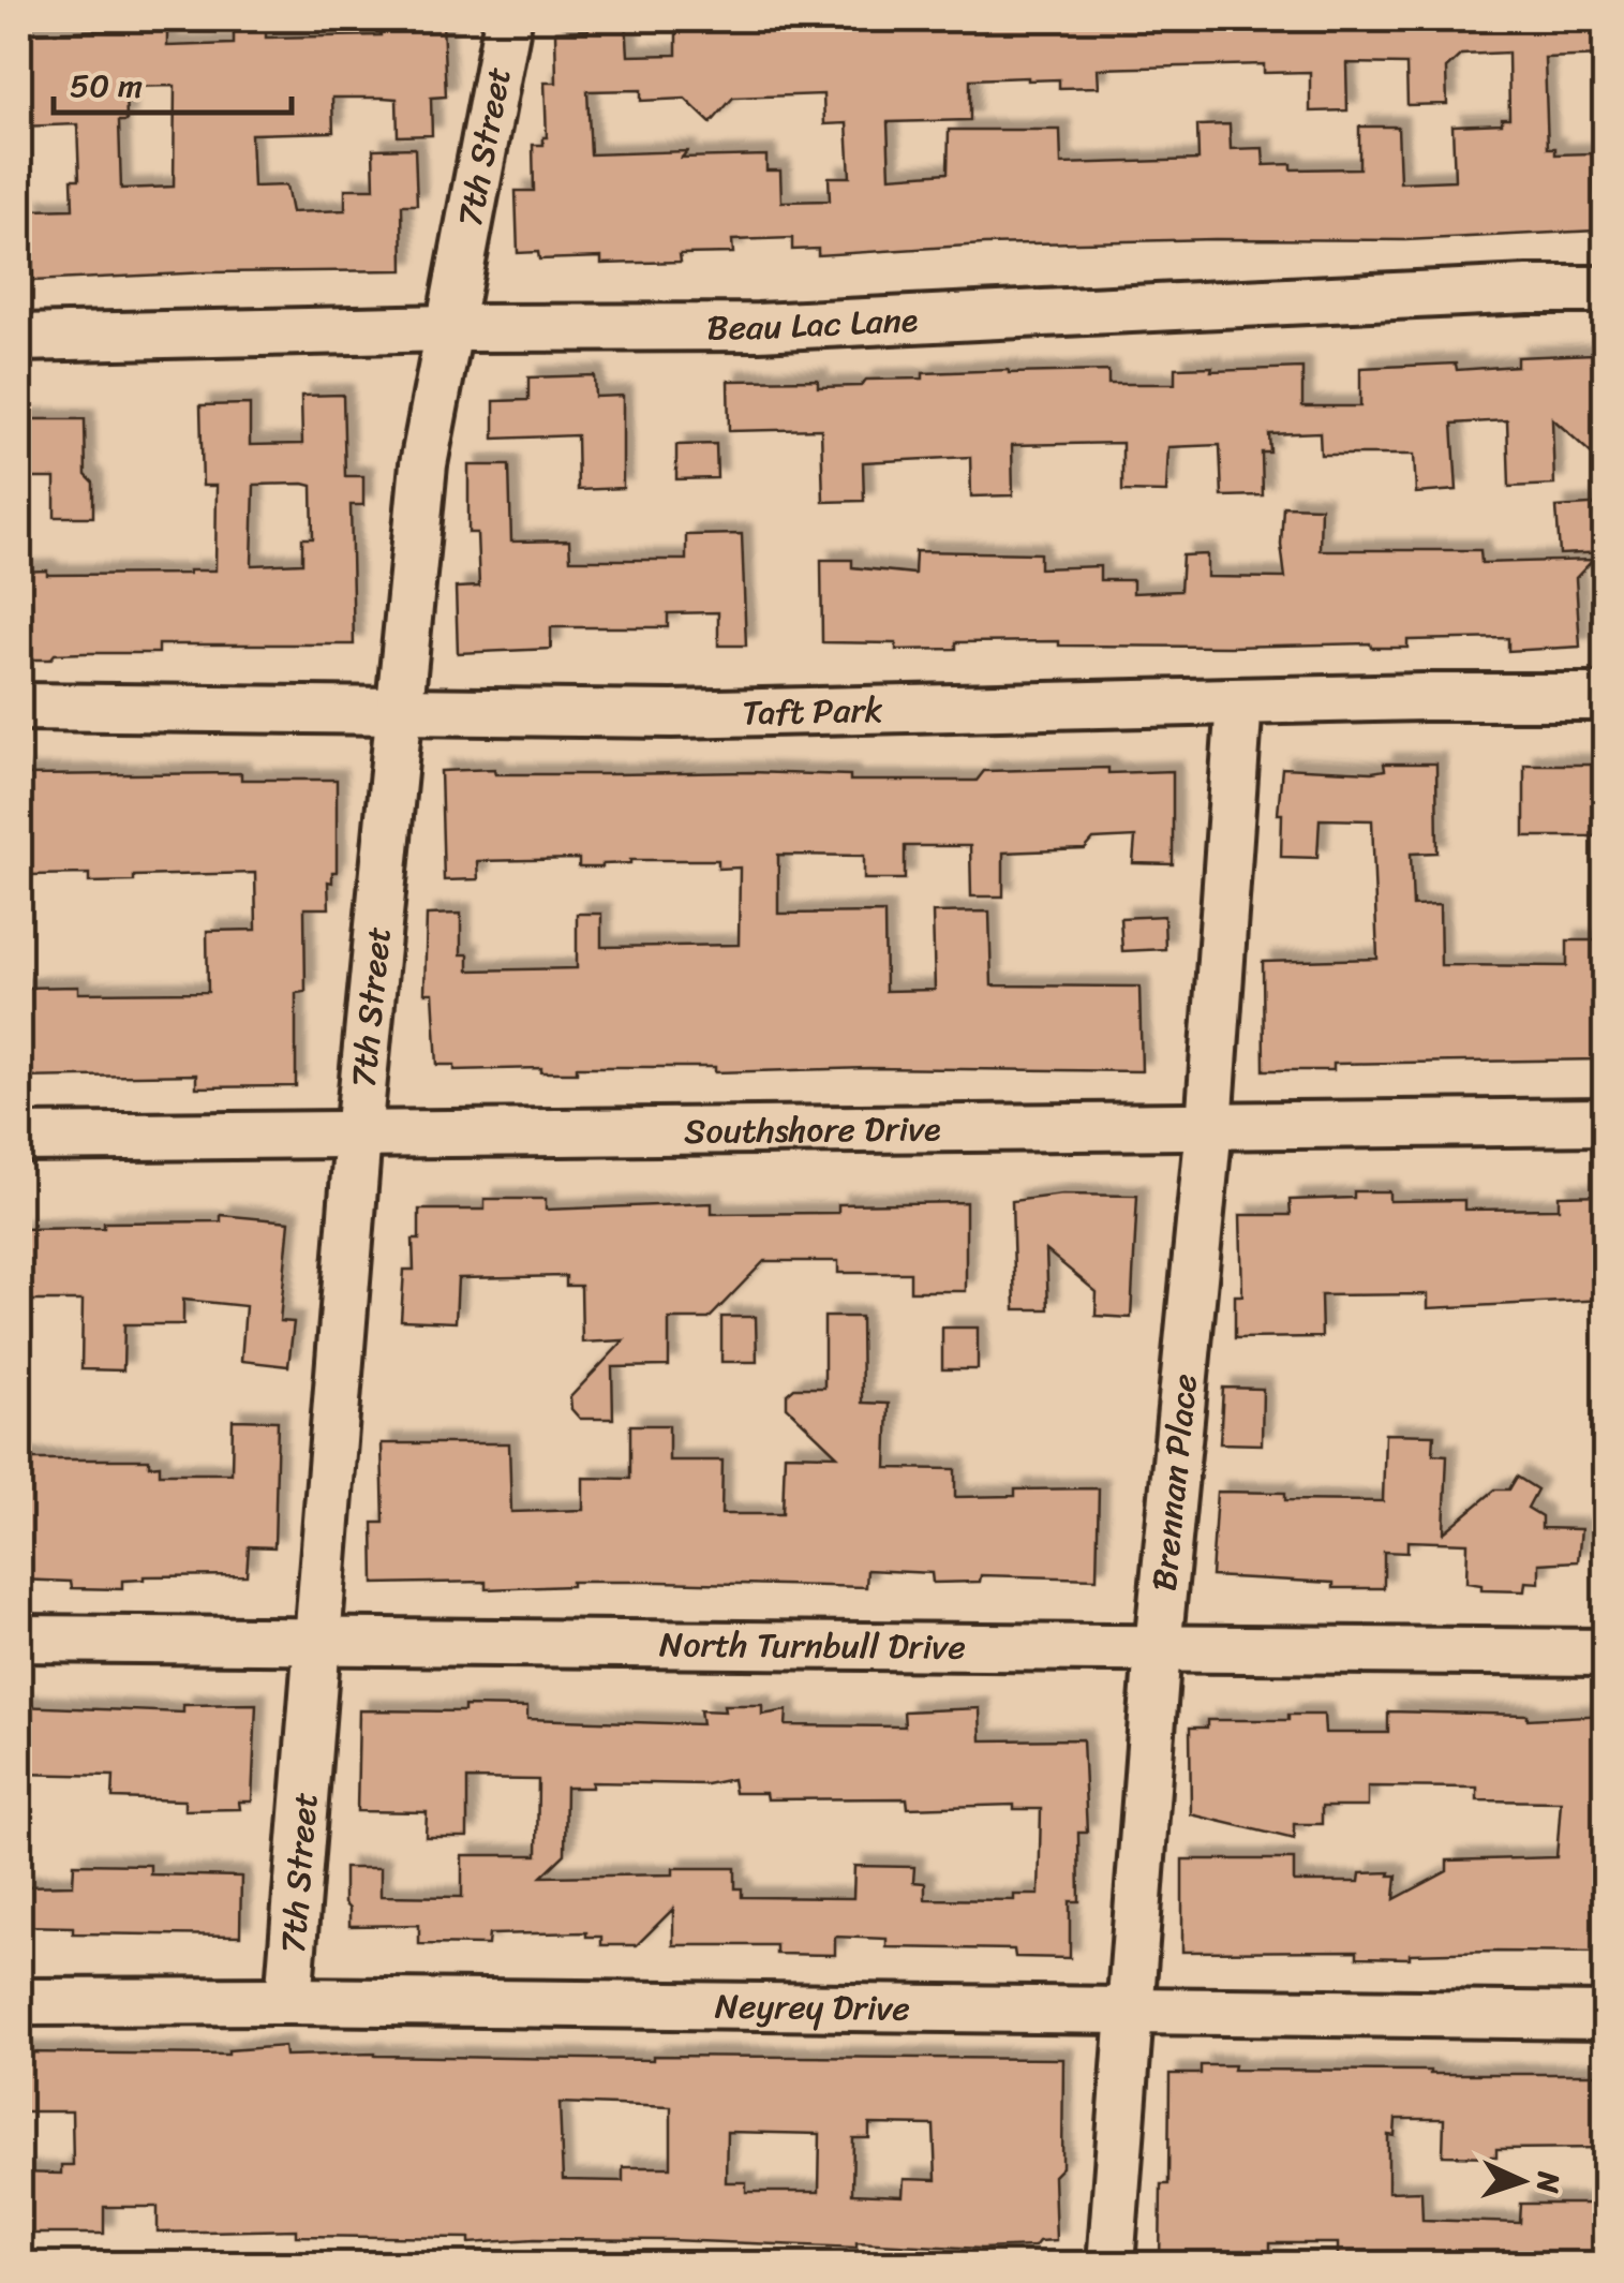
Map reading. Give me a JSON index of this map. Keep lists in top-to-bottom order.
{
  "streets": {
    "street": [
      "7th Street",
      "Beau Lac Lane",
      "Taft Park",
      "Southshore Drive",
      "Brennan Place",
      "North Turnbull Drive",
      "Neyrey Drive"
    ]
  },
  "crossings": [
    ["7th Street", "Beau Lac Lane"],
    ["7th Street", "Taft Park"],
    ["7th Street", "Southshore Drive"],
    ["7th Street", "North Turnbull Drive"],
    ["7th Street", "Neyrey Drive"],
    ["Taft Park", "Brennan Place"],
    ["Southshore Drive", "Brennan Place"],
    ["Brennan Place", "North Turnbull Drive"],
    ["Brennan Place", "Neyrey Drive"]
  ],
  "scale_bar": "50 m",
  "north": "right"
}
